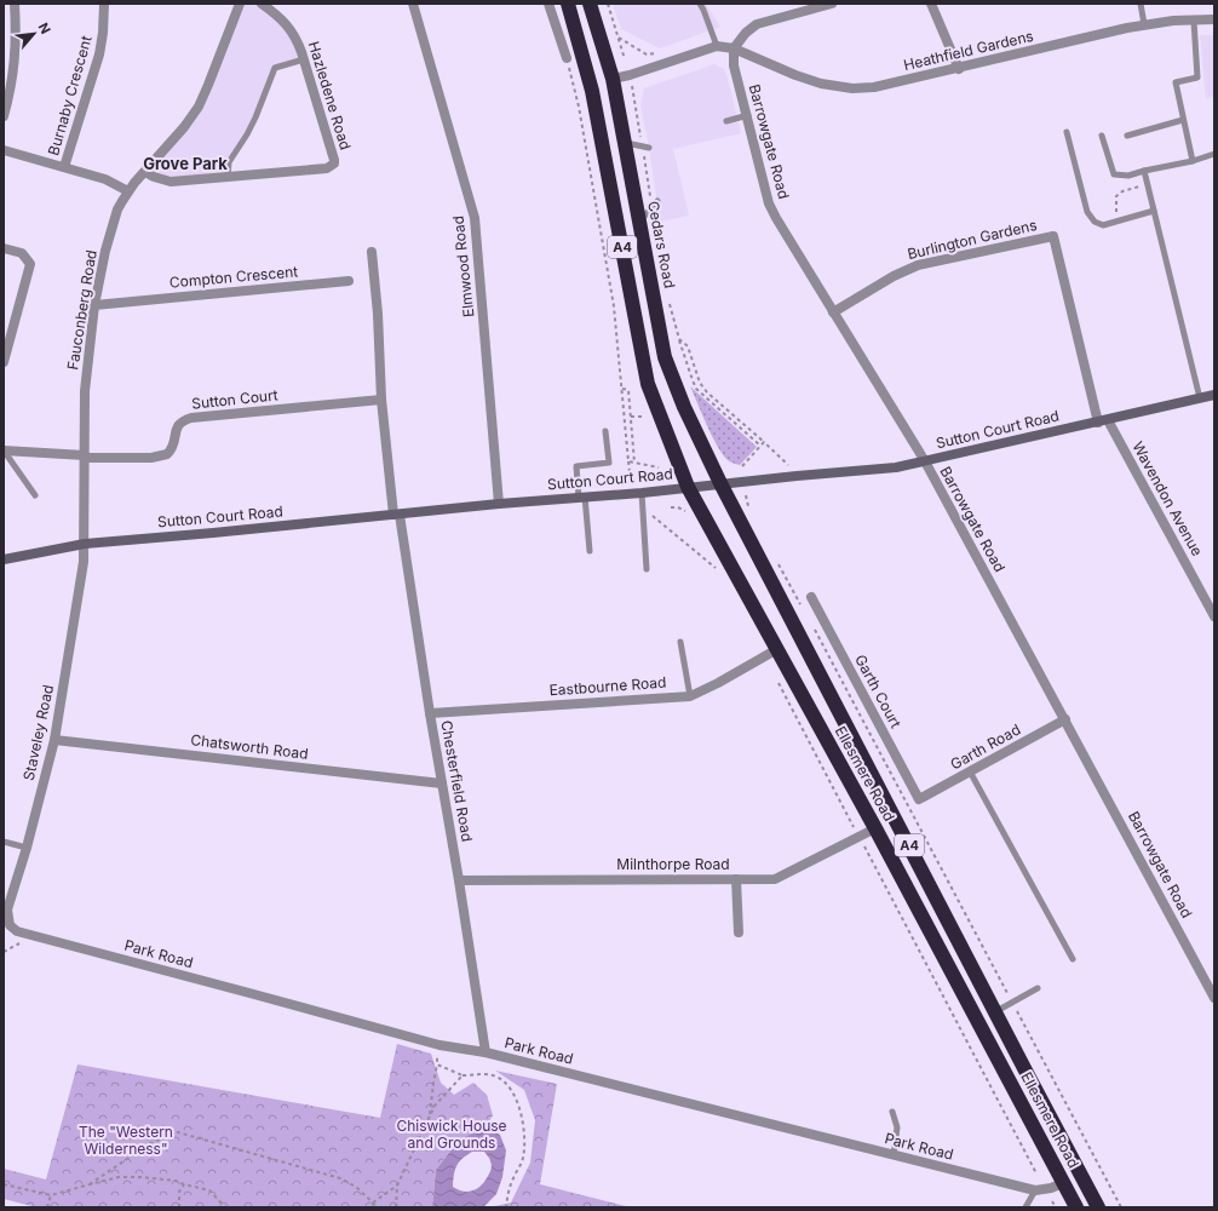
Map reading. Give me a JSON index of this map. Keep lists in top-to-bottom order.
{
  "streets": {
    "highway": ["Cedars Road", "A4", "Ellesmere Road"],
    "street": [
      "Heathfield Gardens",
      "Burnaby Crescent",
      "Hazledene Road",
      "Barrowgate Road",
      "Burlington Gardens",
      "Elmwood Road",
      "Compton Crescent",
      "Fauconberg Road",
      "Sutton Court",
      "Sutton Court Road",
      "Wavendon Avenue",
      "Eastbourne Road",
      "Garth Court",
      "Staveley Road",
      "Chatsworth Road",
      "Garth Road",
      "Chesterfield Road",
      "Milnthorpe Road",
      "Park Road"
    ]
  },
  "crossings": [
    ["Heathfield Gardens", "Barrowgate Road"],
    ["Hazledene Road", "Fauconberg Road"],
    ["Barrowgate Road", "Burlington Gardens"],
    ["Barrowgate Road", "Sutton Court Road"],
    ["Barrowgate Road", "Garth Road"],
    ["Burlington Gardens", "Sutton Court Road"],
    ["Burlington Gardens", "Wavendon Avenue"],
    ["Cedars Road", "Sutton Court Road"],
    ["Cedars Road", "Ellesmere Road"],
    ["A4", "Sutton Court Road"],
    ["A4", "Ellesmere Road"],
    ["Elmwood Road", "Sutton Court Road"],
    ["Compton Crescent", "Fauconberg Road"],
    ["Fauconberg Road", "Sutton Court"],
    ["Fauconberg Road", "Sutton Court Road"],
    ["Fauconberg Road", "Staveley Road"],
    ["Sutton Court", "Chesterfield Road"],
    ["Sutton Court Road", "Wavendon Avenue"],
    ["Sutton Court Road", "Staveley Road"],
    ["Sutton Court Road", "Ellesmere Road"],
    ["Sutton Court Road", "Chesterfield Road"],
    ["Eastbourne Road", "Ellesmere Road"],
    ["Eastbourne Road", "Chesterfield Road"],
    ["Garth Court", "Garth Road"],
    ["Staveley Road", "Chatsworth Road"],
    ["Staveley Road", "Park Road"],
    ["Chatsworth Road", "Chesterfield Road"],
    ["Ellesmere Road", "Milnthorpe Road"],
    ["Ellesmere Road", "Park Road"],
    ["Chesterfield Road", "Milnthorpe Road"],
    ["Chesterfield Road", "Park Road"]
  ],
  "districts": ["Grove Park"],
  "parks": ["Chiswick House and Grounds", "The \"Western Wilderness\""],
  "north": "top right"
}
